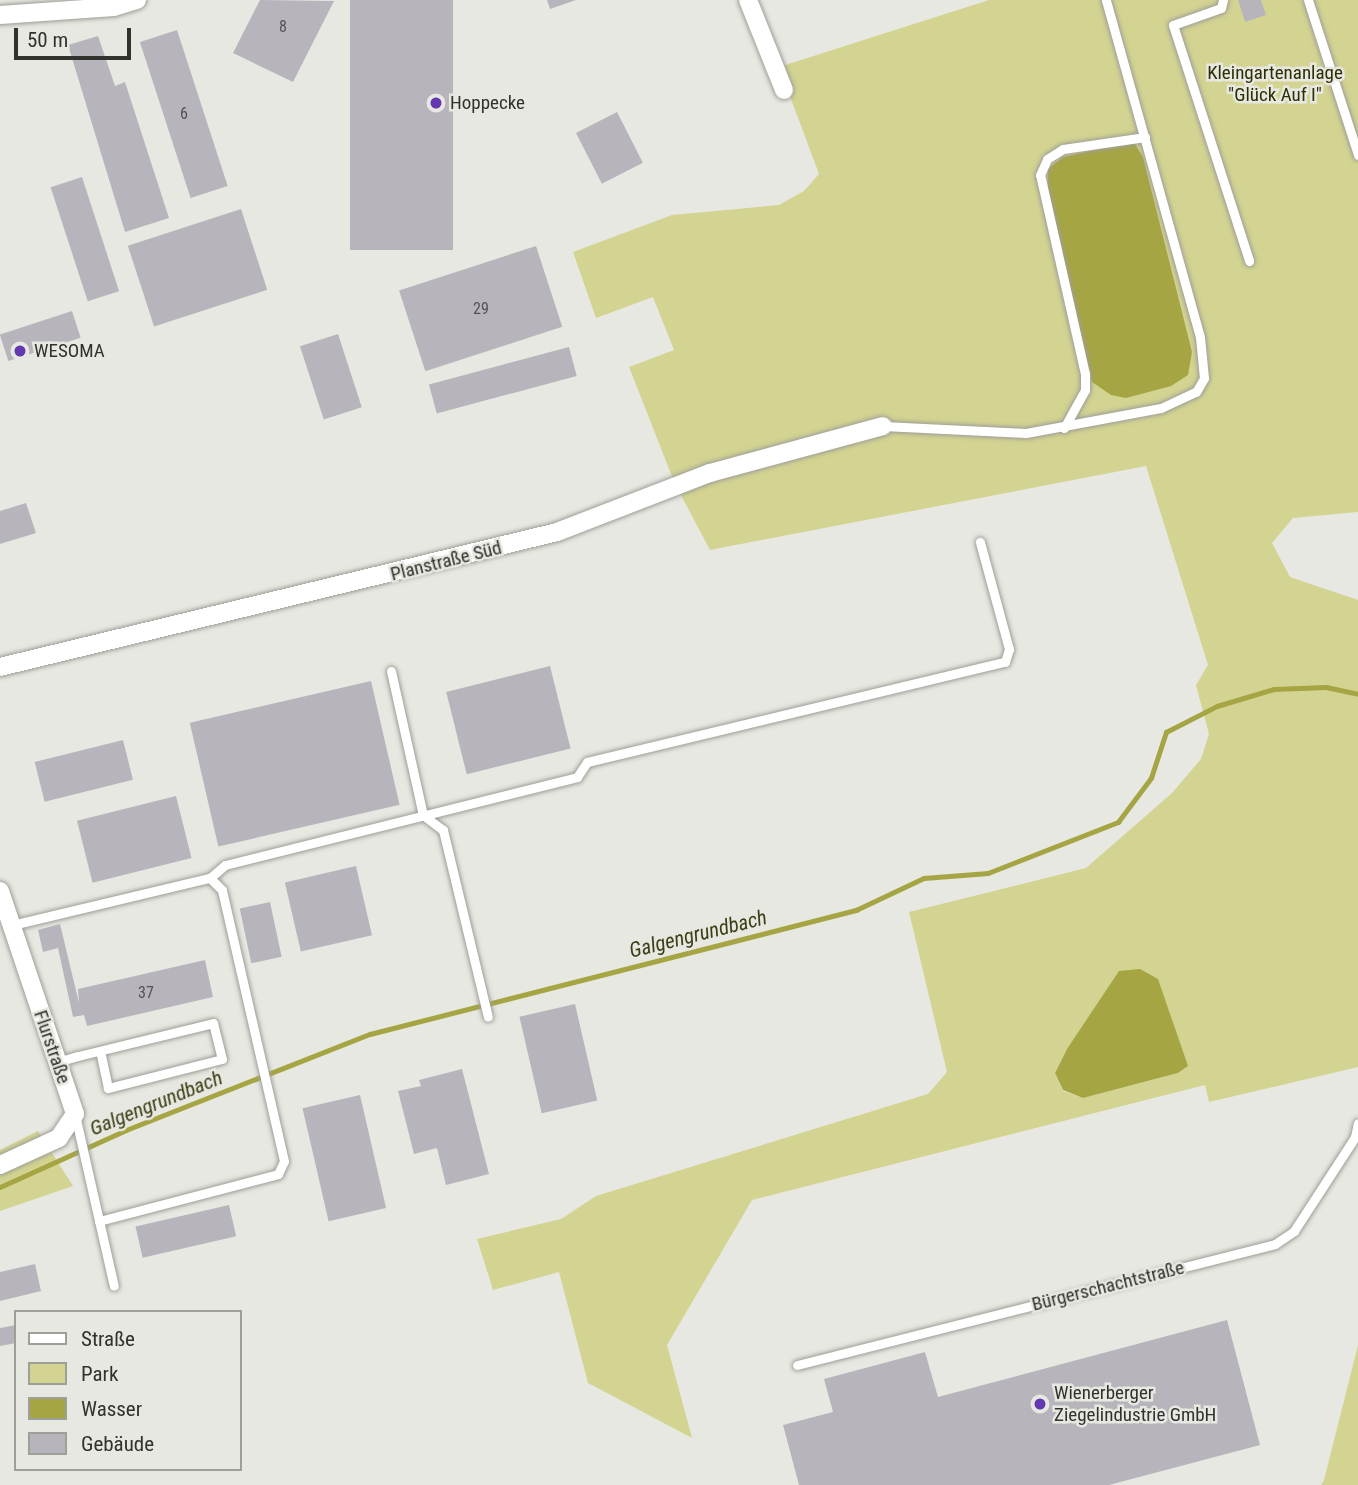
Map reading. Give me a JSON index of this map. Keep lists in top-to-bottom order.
{
  "streets": {
    "street": ["Planstraße Süd", "Flurstraße"],
    "lane": ["Bürgerschachtstraße"]
  },
  "water": ["Galgengrundbach"],
  "parks": ["Kleingartenanlage \"Glück Auf I\""],
  "places": ["Hoppecke", "WESOMA", "Wienerberger Ziegelindustrie GmbH"],
  "house_numbers": [
    "8",
    "6",
    "29",
    "37"
  ],
  "legend": [
    "Straße",
    "Park",
    "Wasser",
    "Gebäude"
  ],
  "scale_bar": "50 m"
}
